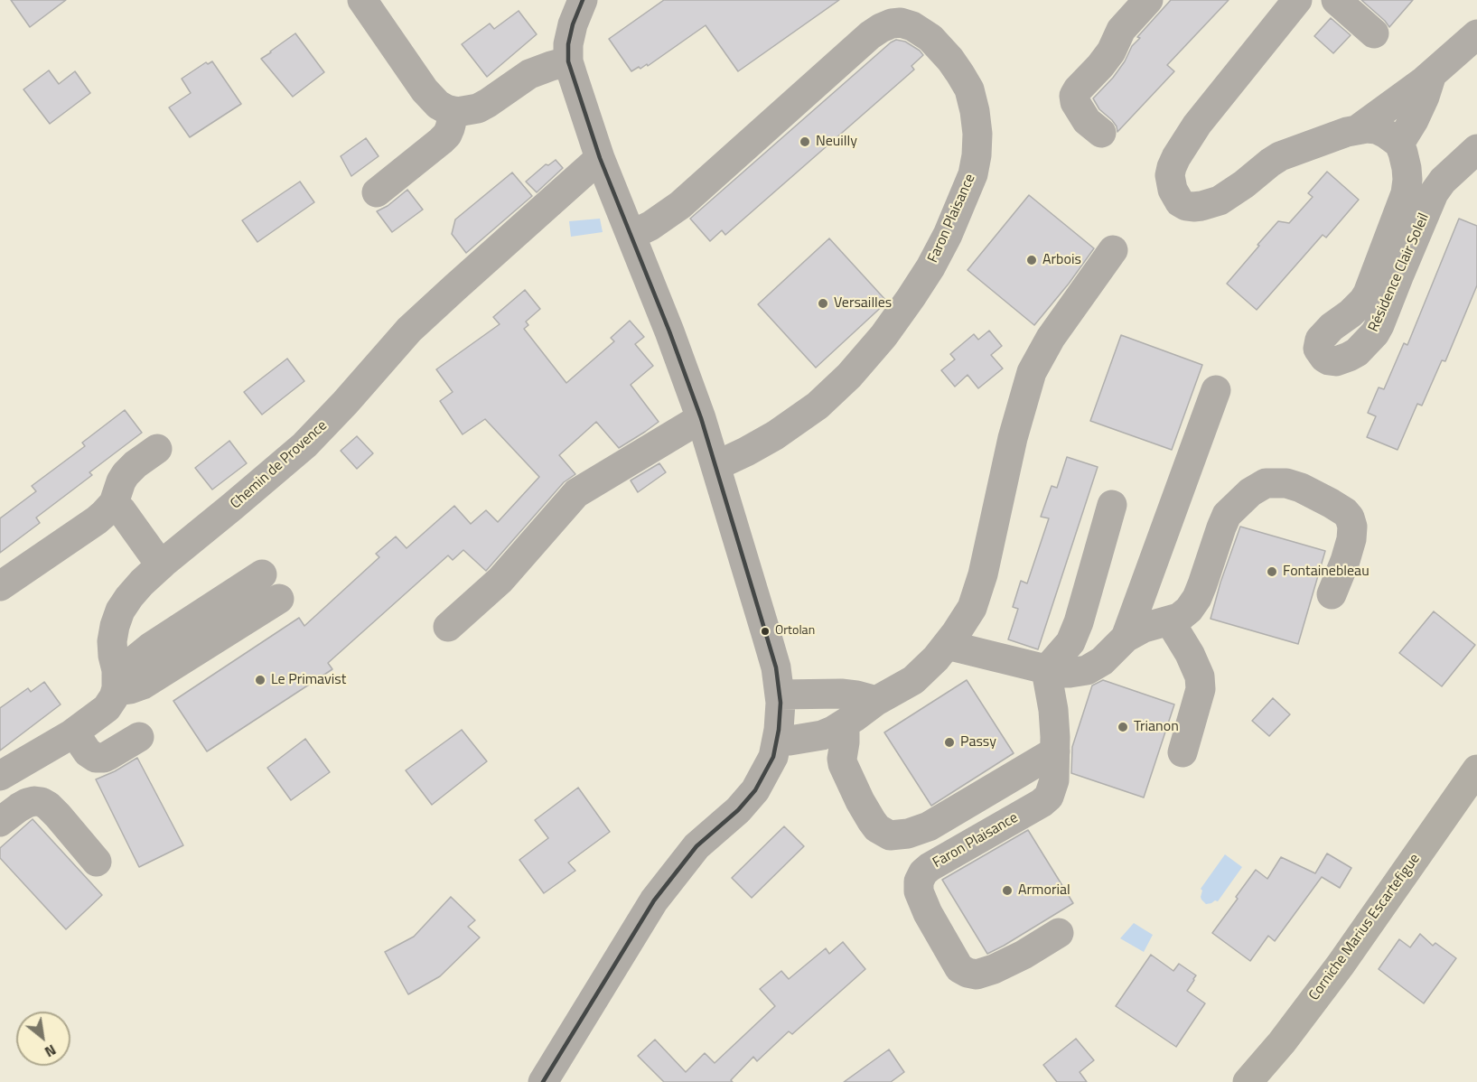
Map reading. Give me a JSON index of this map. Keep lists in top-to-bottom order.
{
  "streets": {
    "main road": ["Corniche Marius Escartefigue"],
    "street": ["Faron Plaisance", "Résidence Clair Soleil", "Chemin de Provence"]
  },
  "places": [
    "Neuilly",
    "Arbois",
    "Versailles",
    "Fontainebleau",
    "Ortolan",
    "Le Primavist",
    "Trianon",
    "Passy",
    "Armorial"
  ],
  "north": "bottom right"
}
